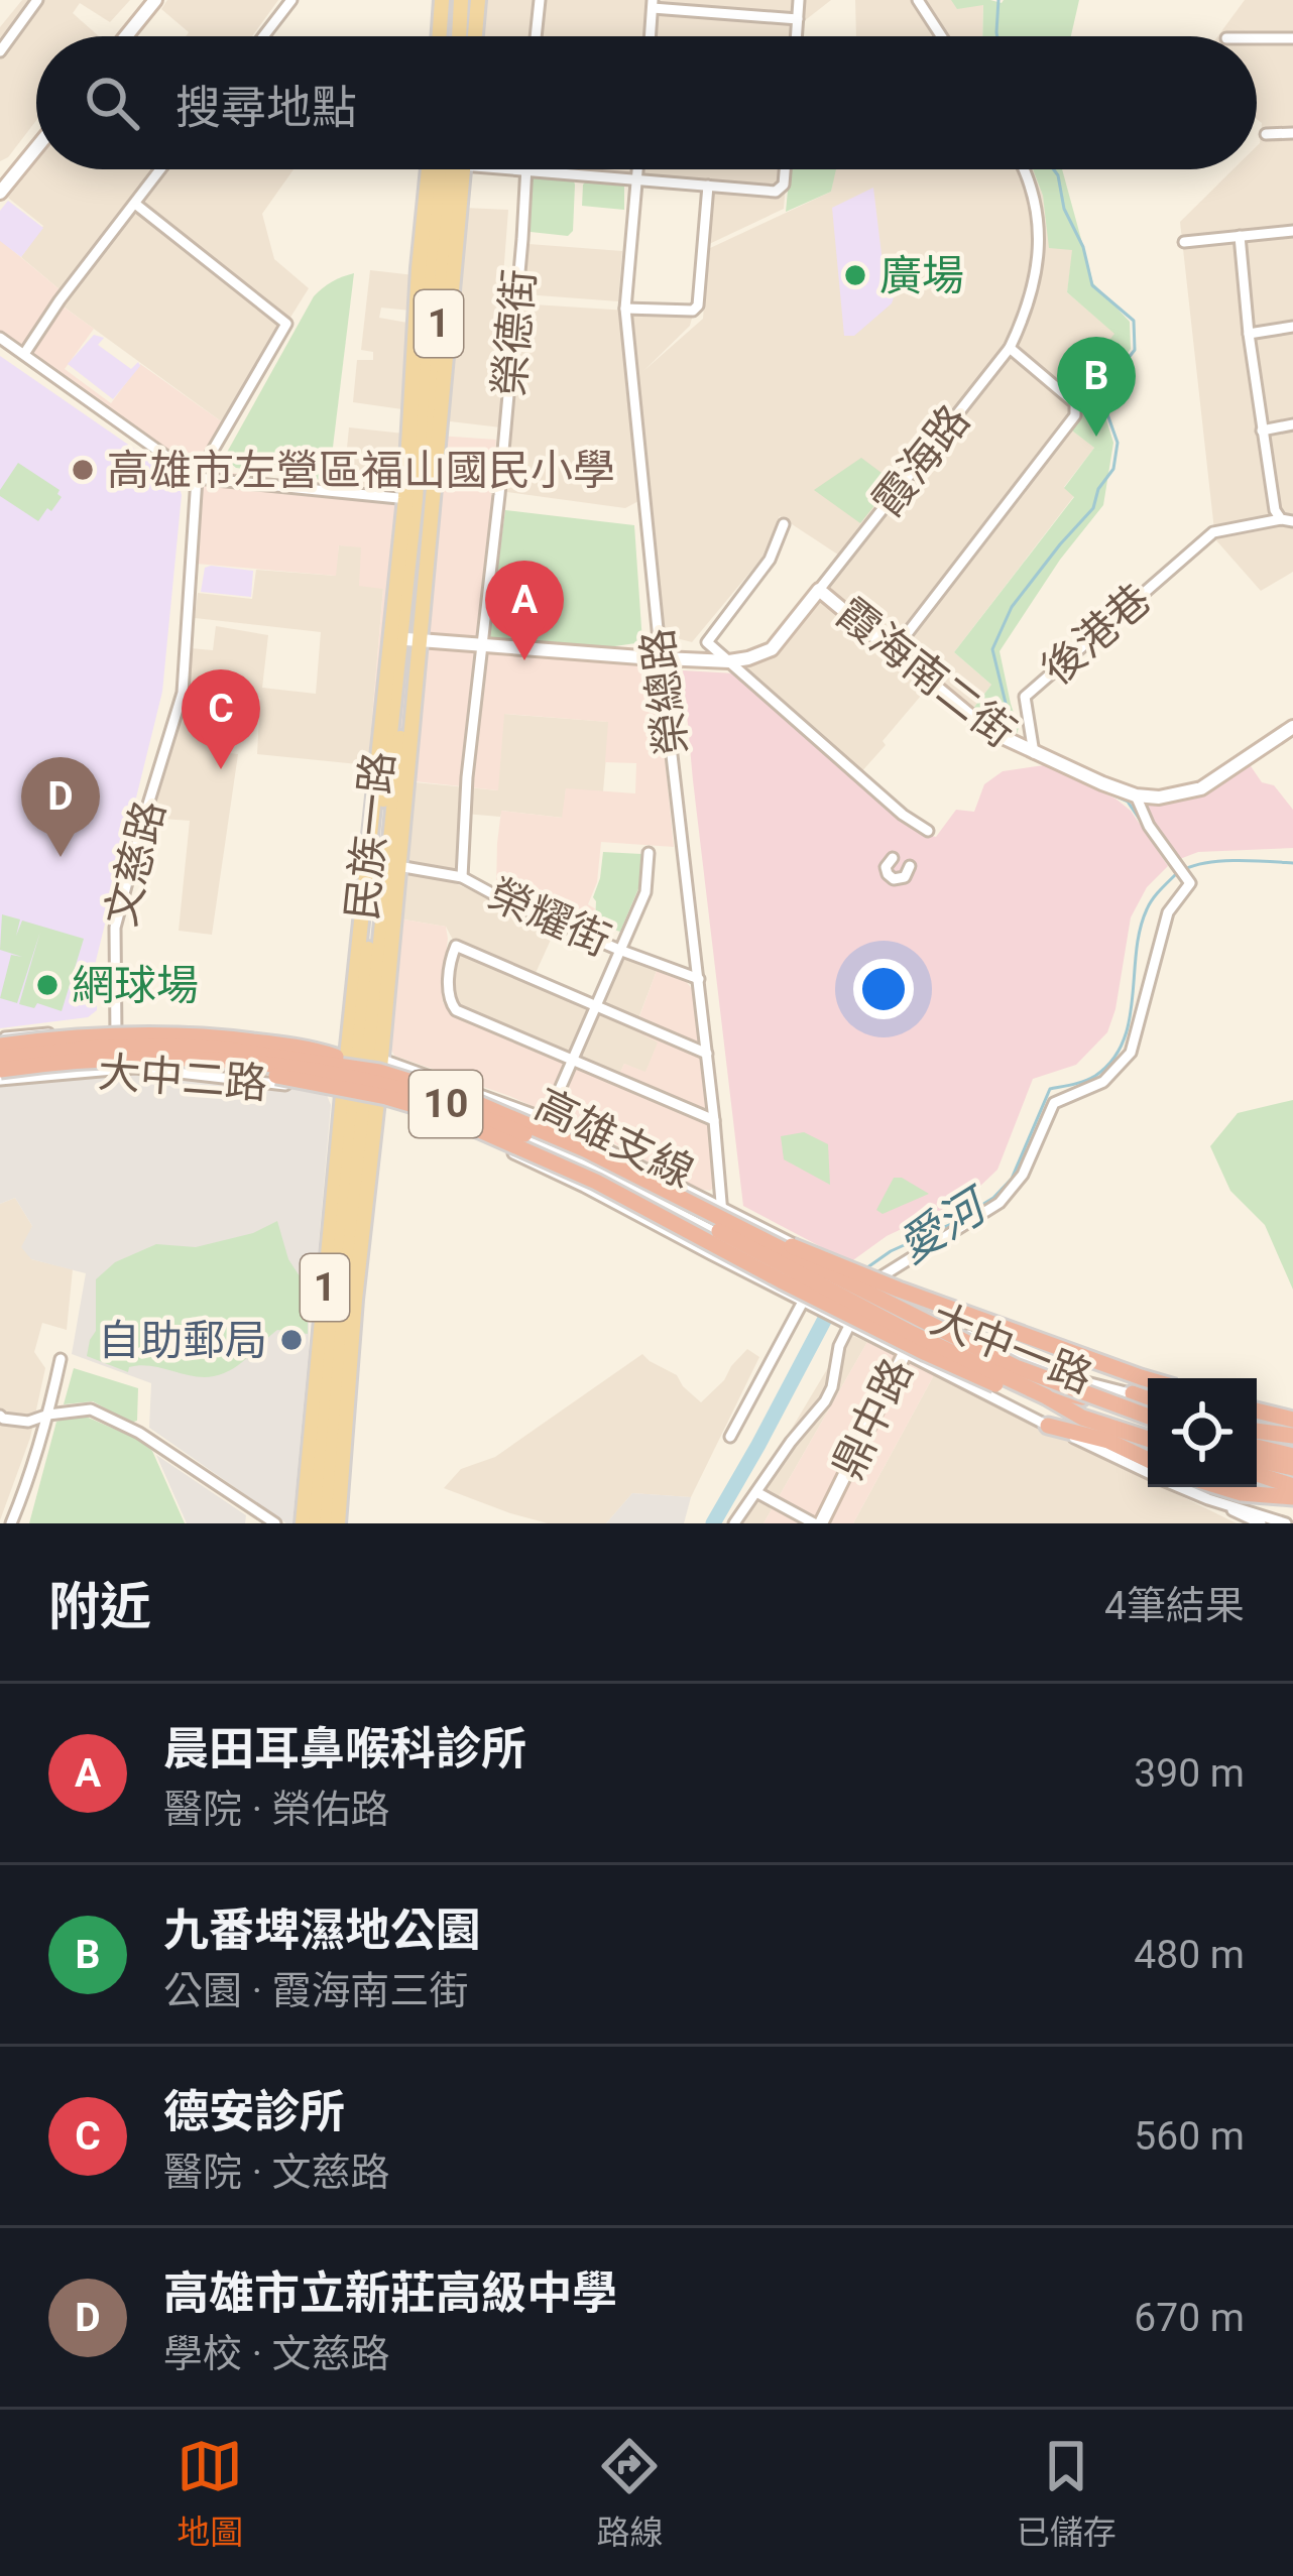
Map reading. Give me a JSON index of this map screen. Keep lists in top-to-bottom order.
{
  "streets": {
    "highway": ["10", "高雄支線"],
    "main road": ["1", "民族一路"],
    "street": [
      "榮德街",
      "霞海路",
      "後港巷",
      "霞海南二街",
      "榮總路",
      "文慈路",
      "榮耀街",
      "大中二路",
      "大中一路",
      "鼎中路"
    ]
  },
  "crossings": [
    ["榮德街", "霞海路"],
    ["榮德街", "榮耀街"],
    ["霞海路", "霞海南二街"],
    ["霞海路", "榮總路"],
    ["霞海路", "民族一路"],
    ["後港巷", "霞海南二街"],
    ["榮總路", "榮耀街"],
    ["榮總路", "大中一路"],
    ["民族一路", "榮耀街"],
    ["民族一路", "大中二路"],
    ["民族一路", "高雄支線"],
    ["民族一路", "大中一路"],
    ["文慈路", "大中二路"],
    ["大中二路", "高雄支線"],
    ["大中二路", "大中一路"],
    ["高雄支線", "大中一路"],
    ["大中一路", "鼎中路"]
  ],
  "water": ["愛河"],
  "places": [
    "廣場",
    "高雄市左營區福山國民小學",
    "網球場",
    "自助郵局"
  ],
  "page": {
    "search": "搜尋地點",
    "pins": [
      "B",
      "A",
      "C",
      "D"
    ],
    "heading": ["附近", "4筆結果"],
    "list": [
      {
        "mark": "A",
        "name": "晨田耳鼻喉科診所",
        "note": "醫院 · 榮佑路",
        "value": "390 m"
      },
      {
        "mark": "B",
        "name": "九番埤濕地公園",
        "note": "公園 · 霞海南三街",
        "value": "480 m"
      },
      {
        "mark": "C",
        "name": "德安診所",
        "note": "醫院 · 文慈路",
        "value": "560 m"
      },
      {
        "mark": "D",
        "name": "高雄市立新莊高級中學",
        "note": "學校 · 文慈路",
        "value": "670 m"
      }
    ],
    "nav": ["地圖", "路線", "已儲存"]
  }
}
